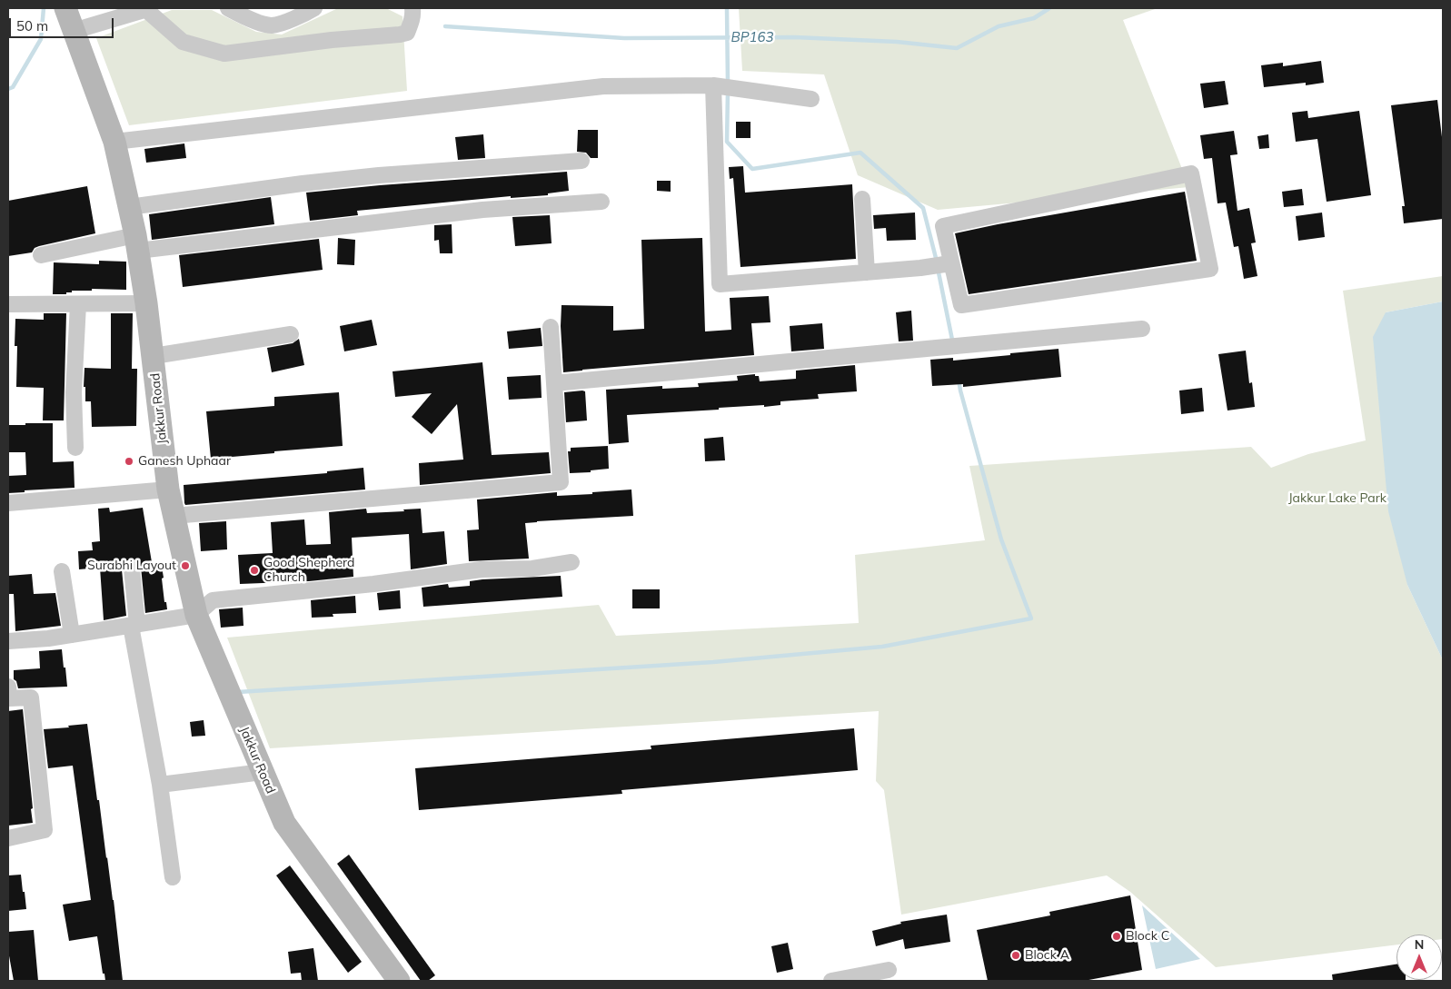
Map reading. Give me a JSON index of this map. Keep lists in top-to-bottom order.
{
  "streets": {
    "street": ["Jakkur Road"]
  },
  "water": ["BP163"],
  "parks": ["Jakkur Lake Park"],
  "places": [
    "Ganesh Uphaar",
    "Surabhi Layout",
    "Good Shepherd Church",
    "Block C",
    "Block A"
  ],
  "scale_bar": "50 m",
  "north": "top"
}
